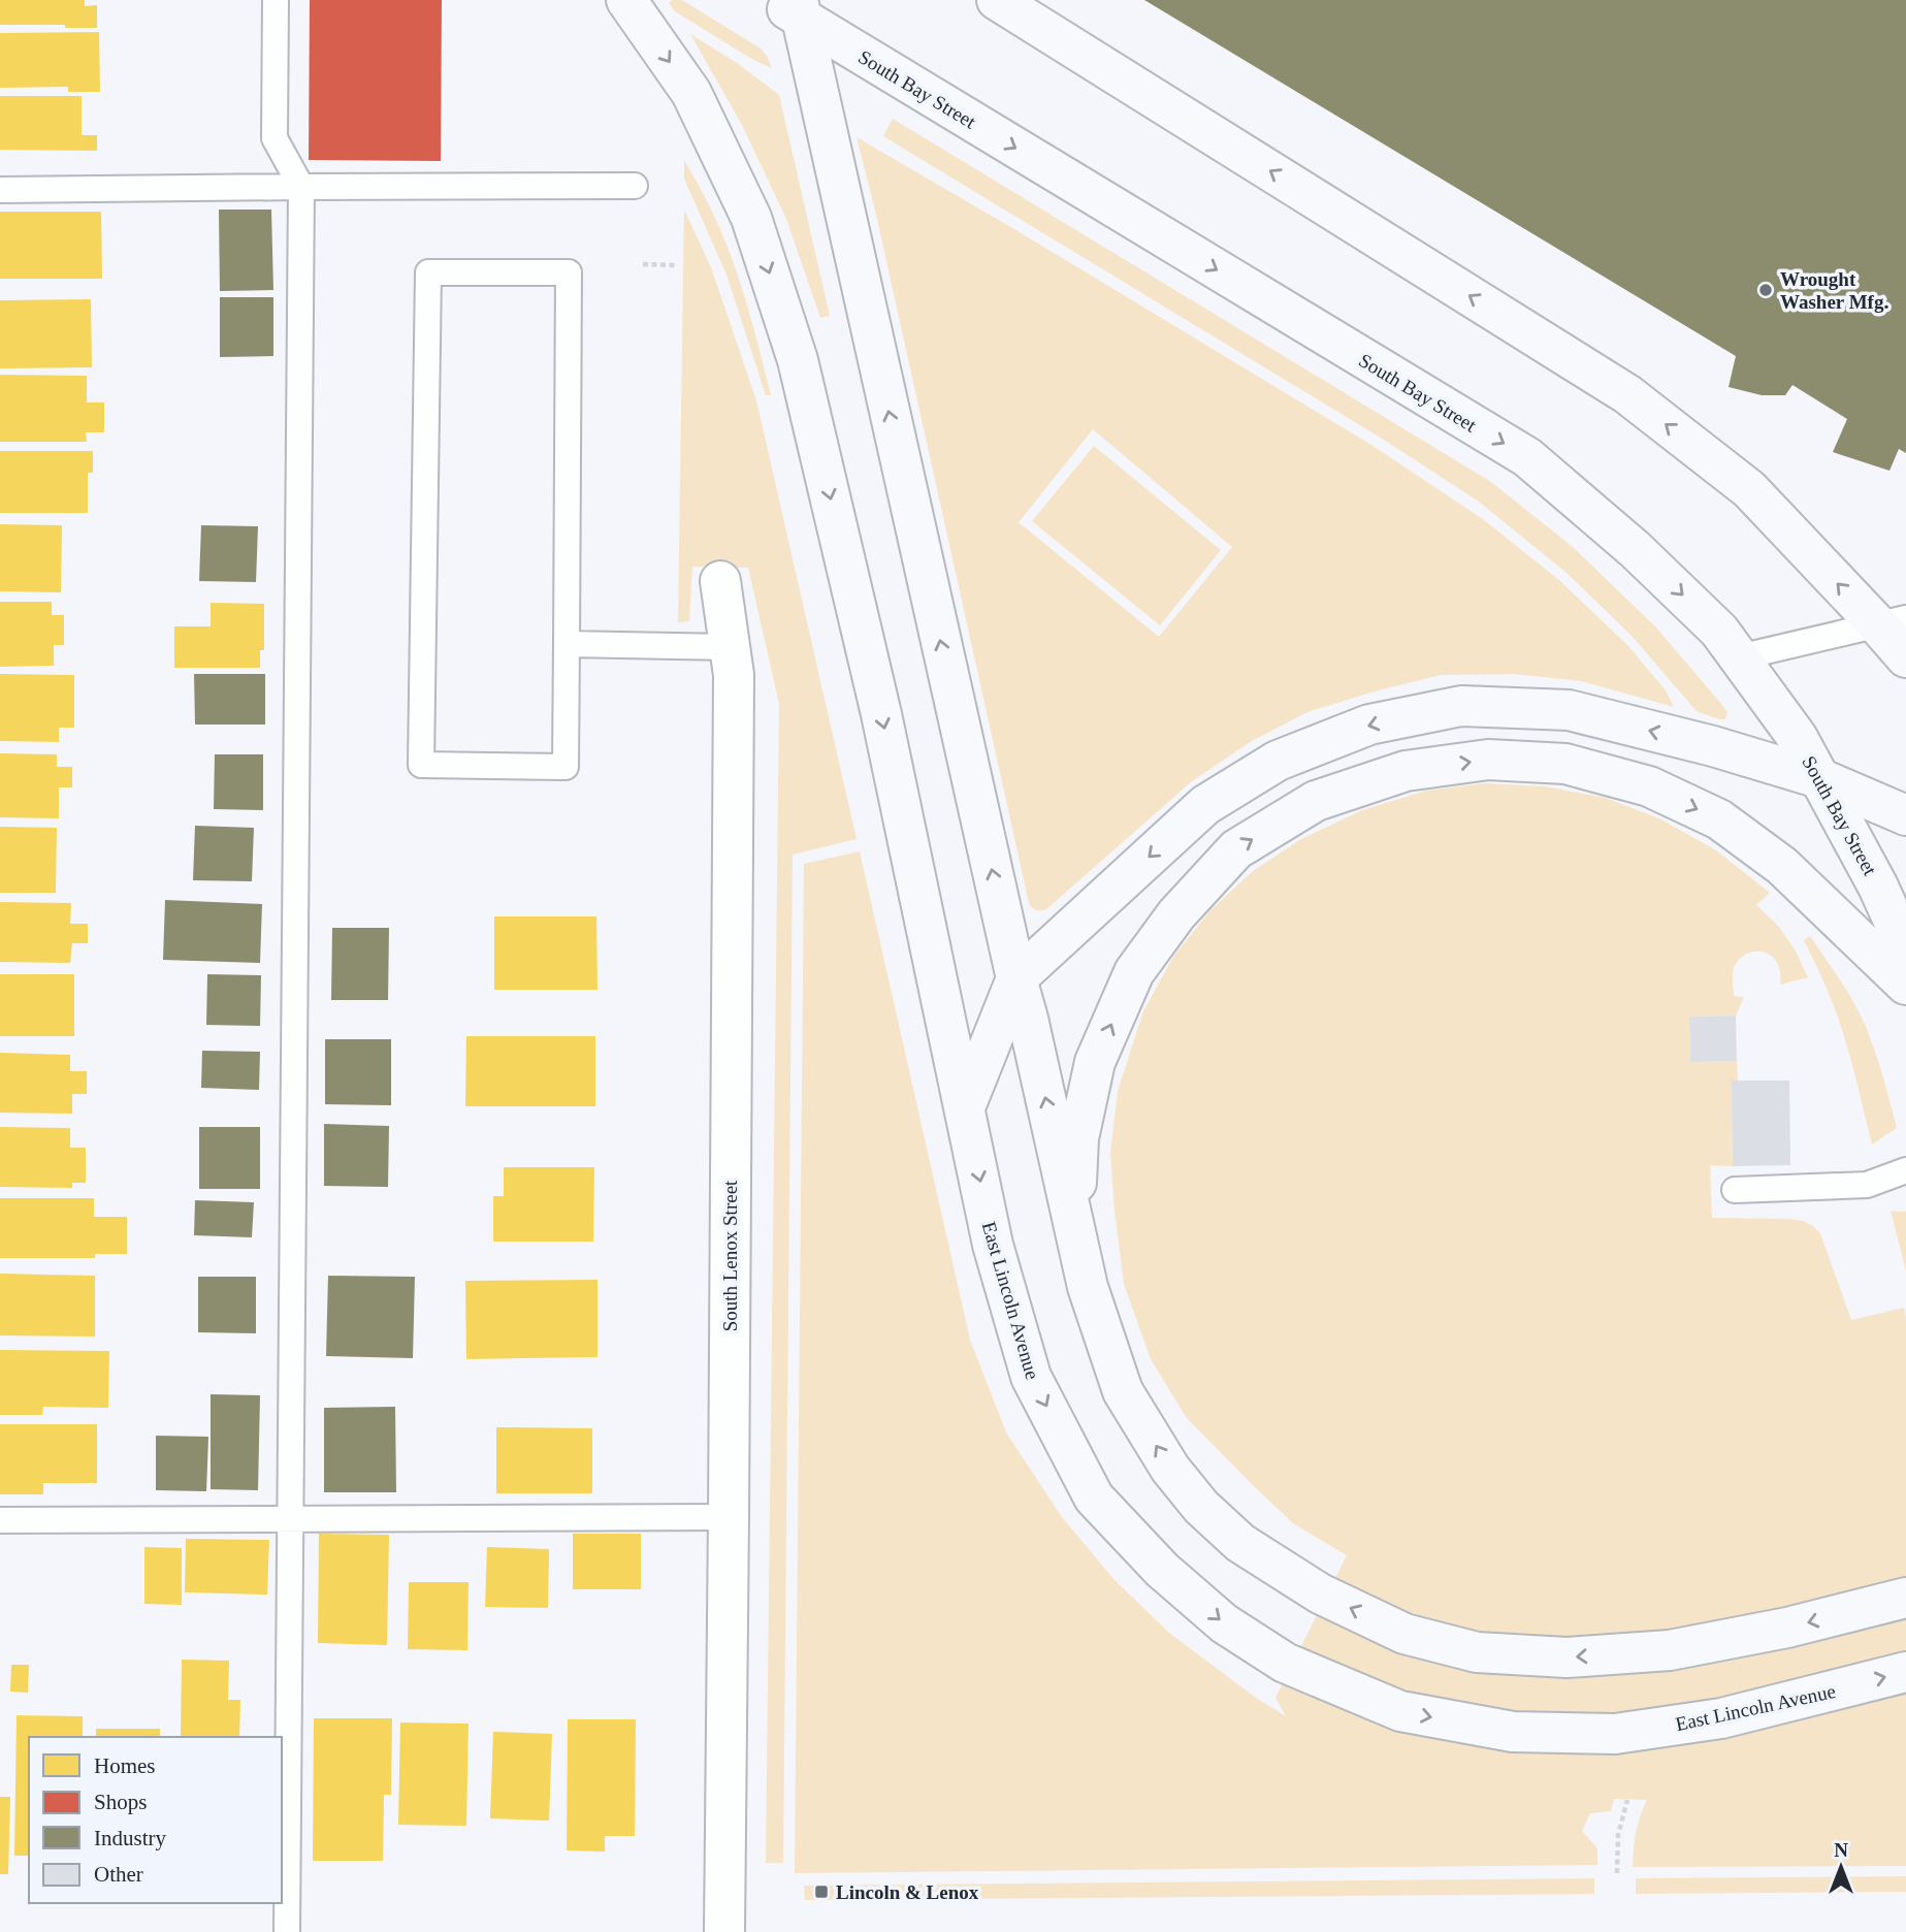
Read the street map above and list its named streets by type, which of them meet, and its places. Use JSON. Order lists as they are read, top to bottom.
{
  "streets": {
    "main road": ["South Bay Street", "East Lincoln Avenue"],
    "street": ["South Lenox Street"]
  },
  "places": {
    "other": ["Wrought Washer Mfg."],
    "transit": ["Lincoln & Lenox"]
  },
  "legend": [
    "Homes",
    "Shops",
    "Industry",
    "Other"
  ],
  "north": "top"
}
